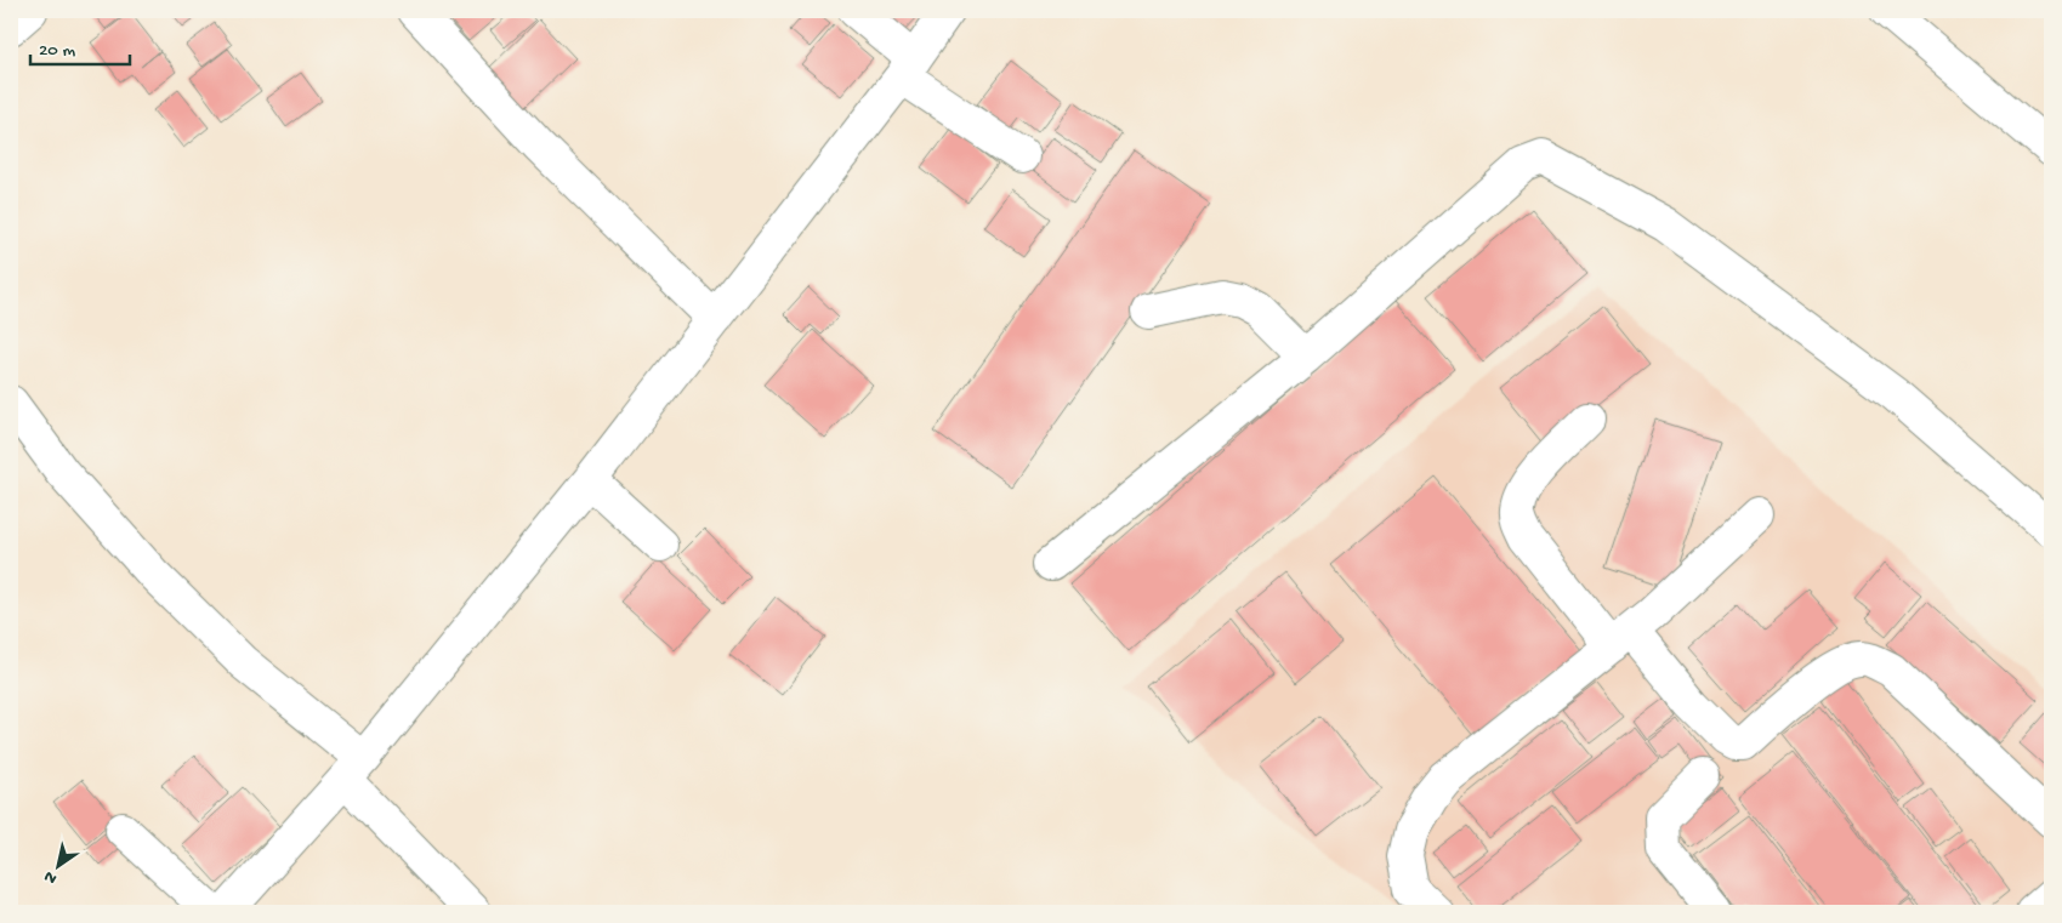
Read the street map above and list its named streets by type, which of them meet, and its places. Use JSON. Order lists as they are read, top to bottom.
{
  "scale_bar": "20 m",
  "north": "bottom left"
}
